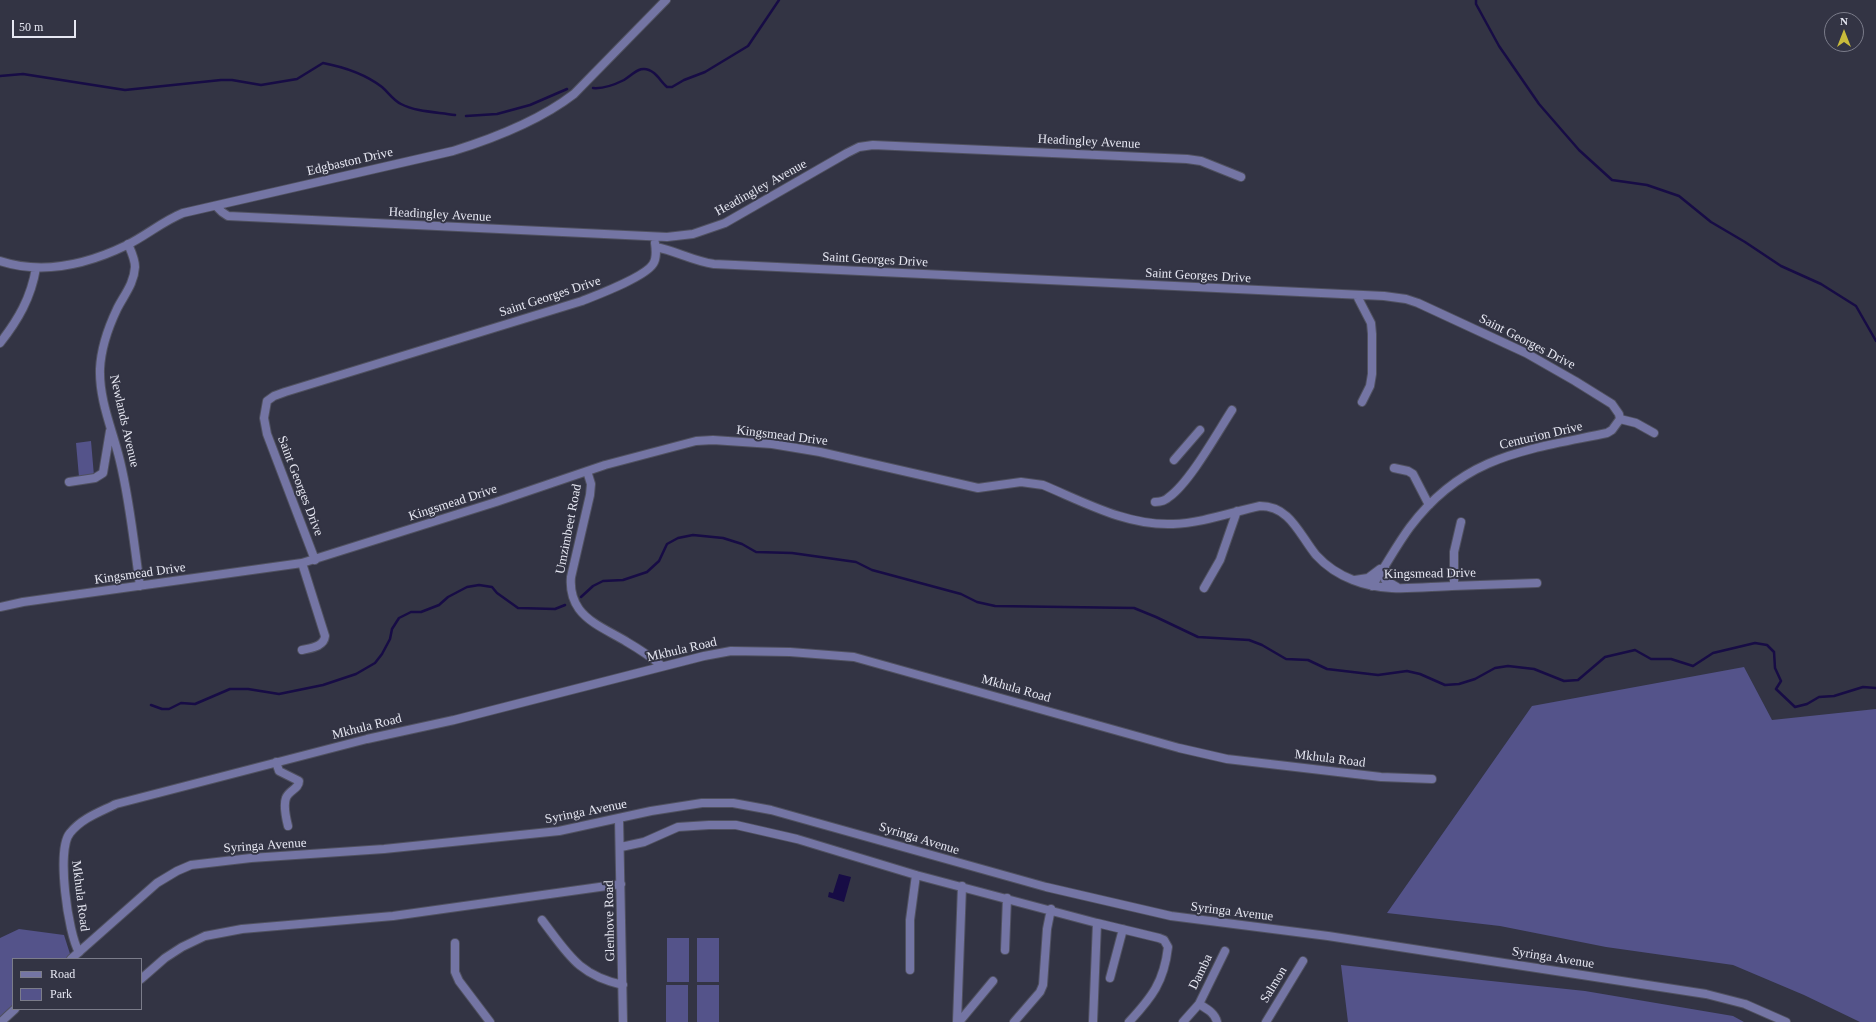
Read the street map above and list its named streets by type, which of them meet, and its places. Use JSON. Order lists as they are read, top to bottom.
{
  "streets": {
    "street": [
      "Headingley Avenue",
      "Edgbaston Drive",
      "Saint Georges Drive",
      "Newlands Avenue",
      "Kingsmead Drive",
      "Centurion Drive",
      "Umzimbeet Road",
      "Mkhula Road",
      "Syringa Avenue",
      "Glenhove Road",
      "Damba",
      "Salmon"
    ]
  },
  "crossings": [
    ["Headingley Avenue", "Edgbaston Drive"],
    ["Edgbaston Drive", "Newlands Avenue"],
    ["Saint Georges Drive", "Kingsmead Drive"],
    ["Saint Georges Drive", "Centurion Drive"],
    ["Newlands Avenue", "Kingsmead Drive"],
    ["Kingsmead Drive", "Centurion Drive"],
    ["Kingsmead Drive", "Umzimbeet Road"],
    ["Umzimbeet Road", "Mkhula Road"],
    ["Mkhula Road", "Syringa Avenue"],
    ["Syringa Avenue", "Glenhove Road"]
  ],
  "legend": ["Road", "Park"],
  "scale_bar": "50 m",
  "north": "top"
}
